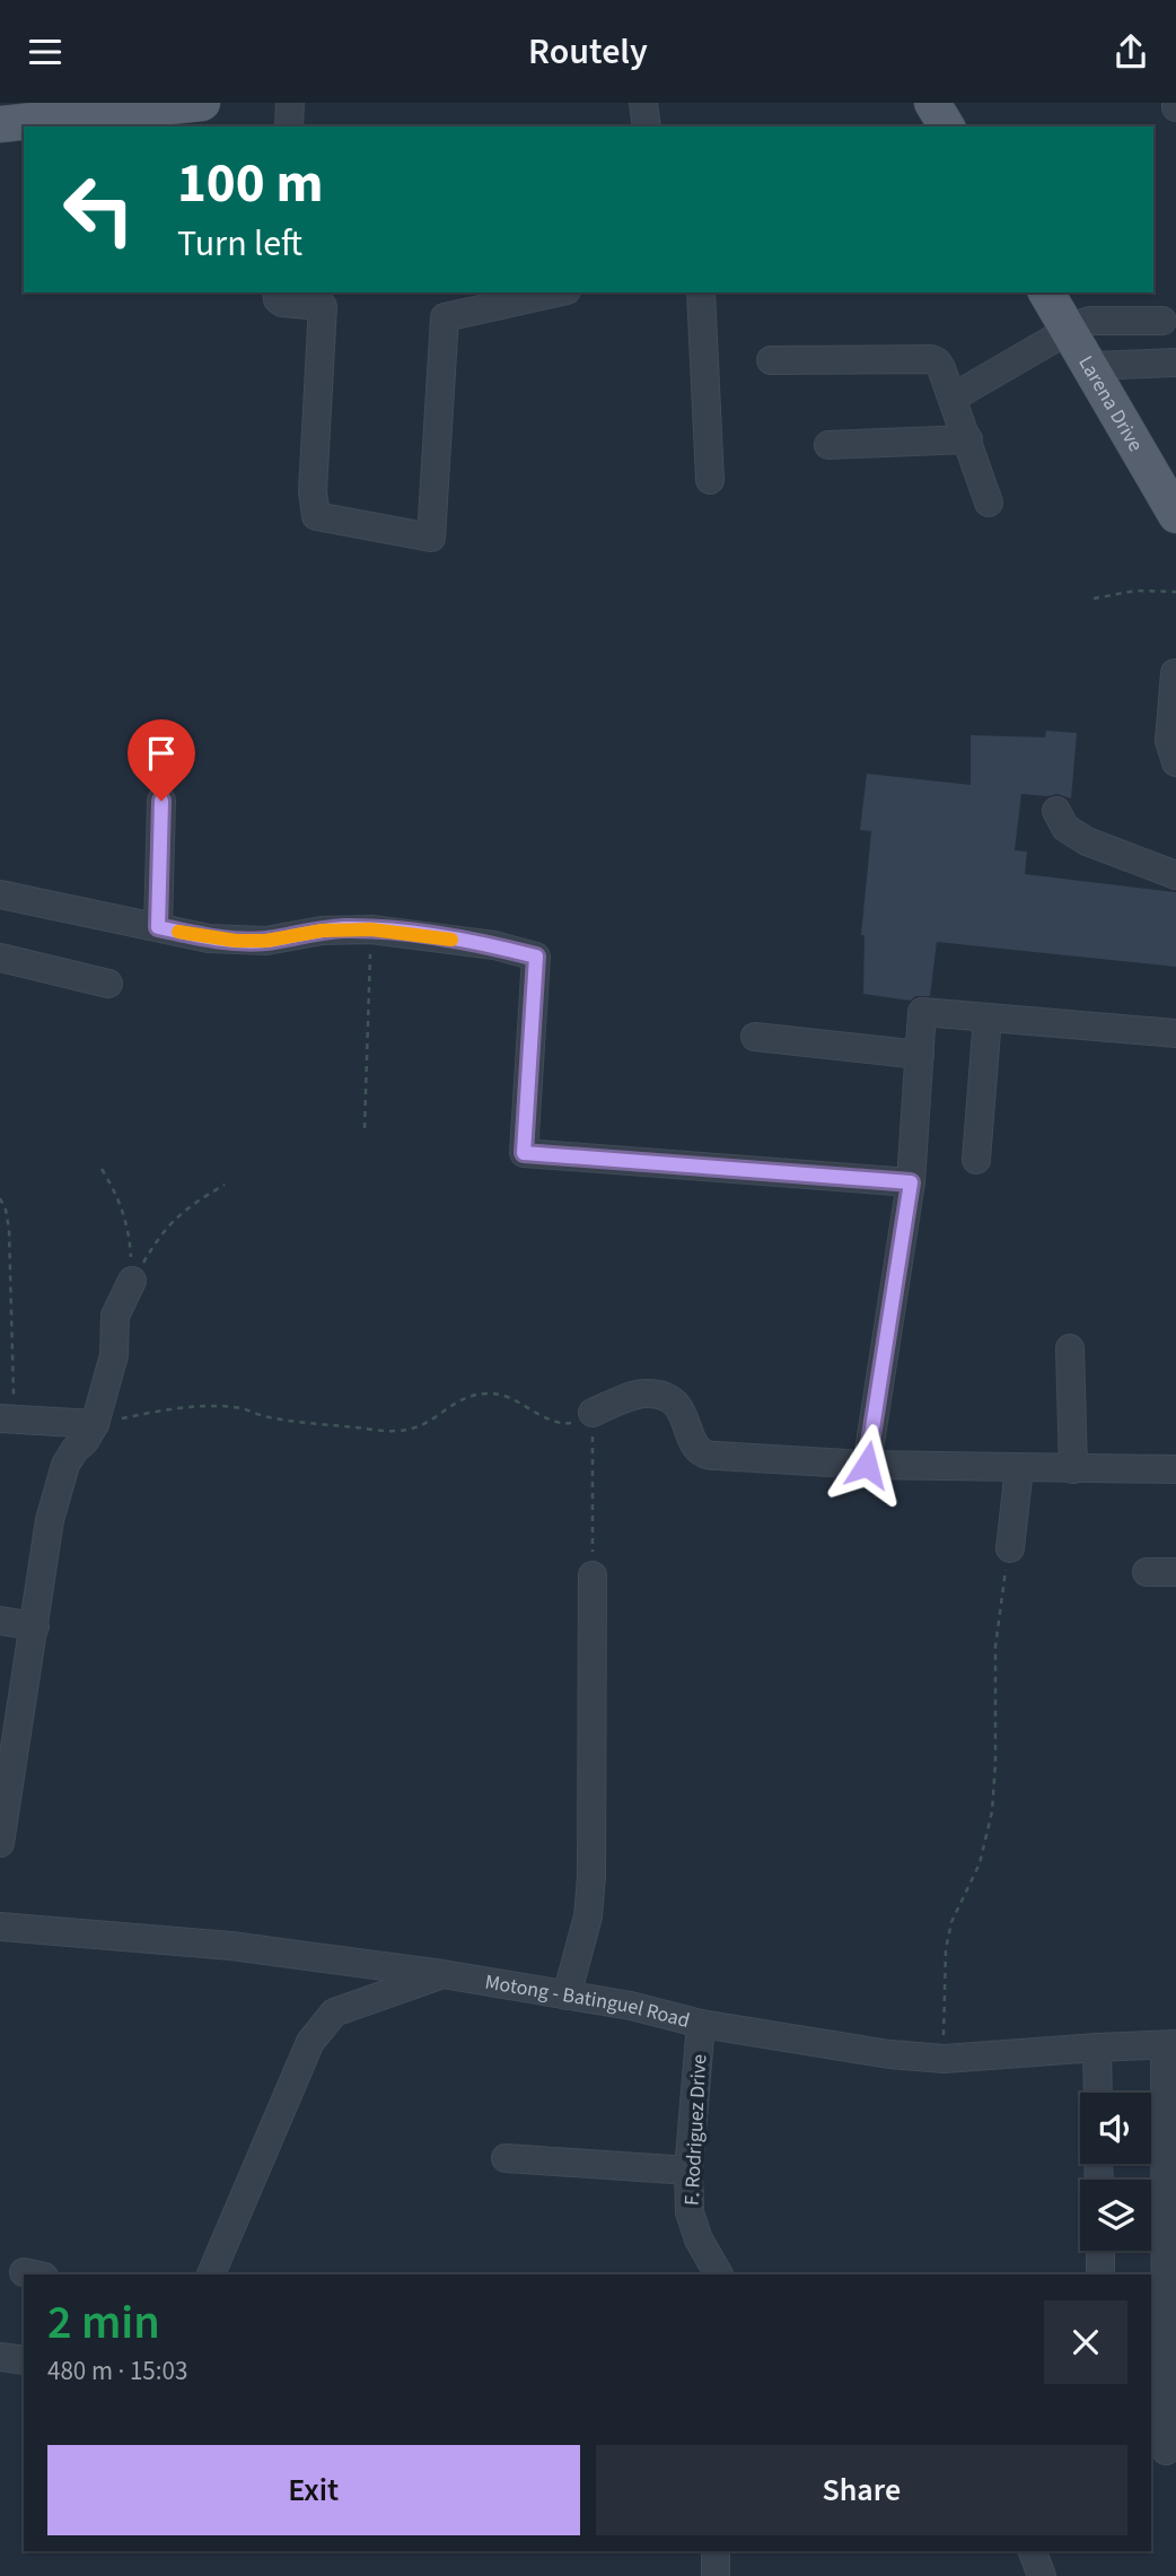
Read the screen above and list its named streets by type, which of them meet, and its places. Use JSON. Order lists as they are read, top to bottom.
{
  "streets": {
    "main road": ["Larena Drive"],
    "street": ["Motong - Batinguel Road", "F. Rodriguez Drive"]
  },
  "crossings": [
    ["Motong - Batinguel Road", "F. Rodriguez Drive"]
  ],
  "page": {
    "header": "Routely",
    "turn": ["100 m", "Turn left"],
    "heading": ["2 min", "480 m · 15:03"],
    "buttons": ["Exit", "Share"]
  }
}
